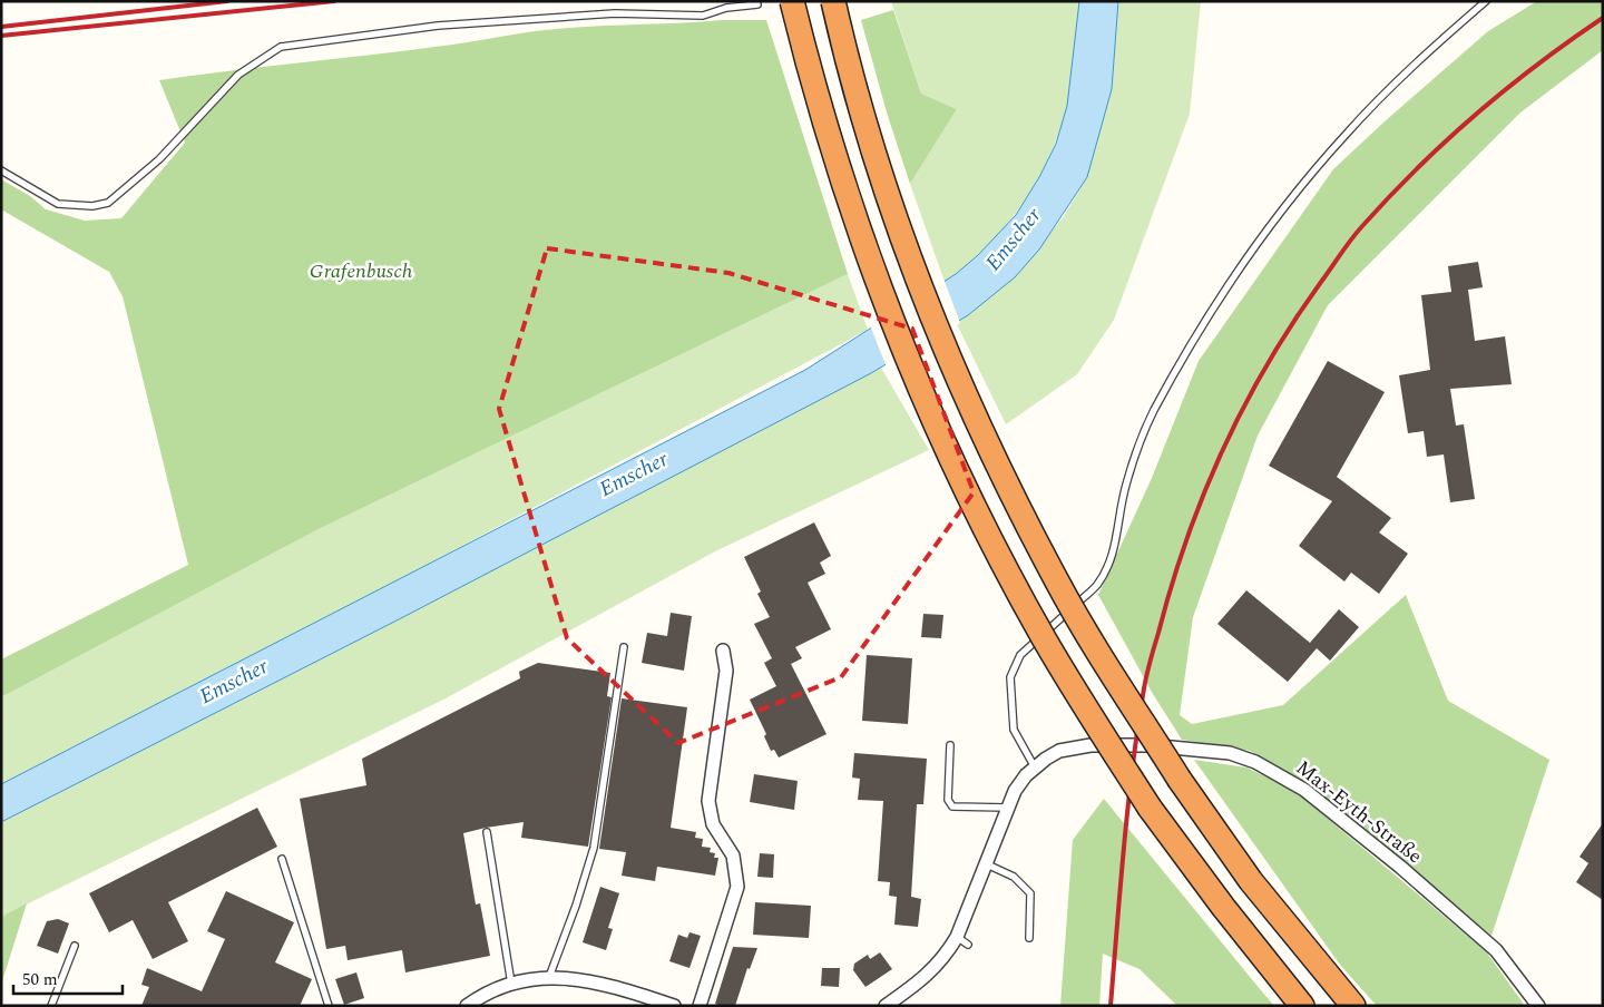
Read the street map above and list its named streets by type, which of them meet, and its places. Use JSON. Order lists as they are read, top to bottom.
{
  "streets": {
    "street": ["Max-Eyth-Straße"]
  },
  "water": ["Emscher"],
  "parks": ["Grafenbusch"],
  "scale_bar": "50 m"
}
